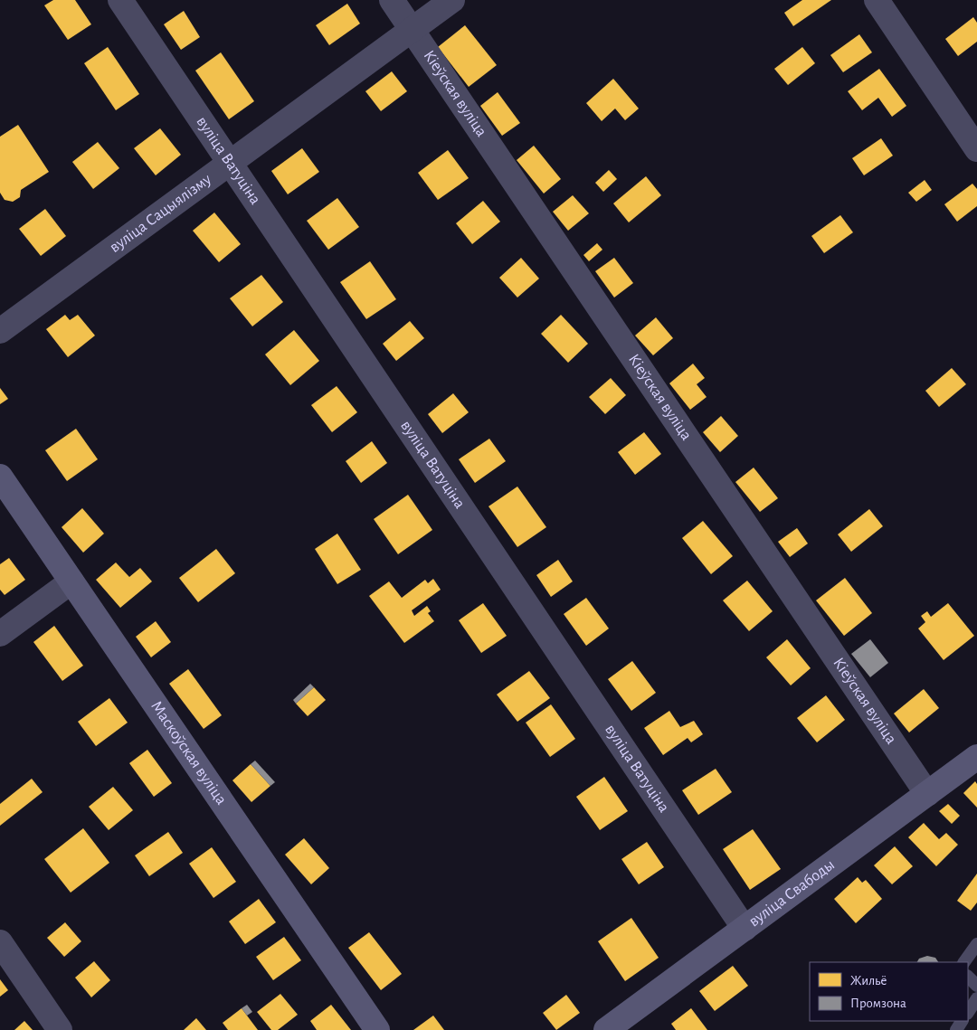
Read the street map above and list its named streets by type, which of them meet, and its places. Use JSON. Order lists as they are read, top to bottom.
{
  "streets": {
    "street": [
      "Кіеўская вуліца",
      "вуліца Ватуціна",
      "вуліца Сацыялізму",
      "Маскоўская вуліца",
      "вуліца Свабоды"
    ]
  },
  "crossings": [
    ["Кіеўская вуліца", "вуліца Сацыялізму"],
    ["Кіеўская вуліца", "вуліца Свабоды"],
    ["вуліца Ватуціна", "вуліца Сацыялізму"],
    ["вуліца Ватуціна", "вуліца Свабоды"]
  ],
  "legend": ["Жильё", "Промзона"]
}
